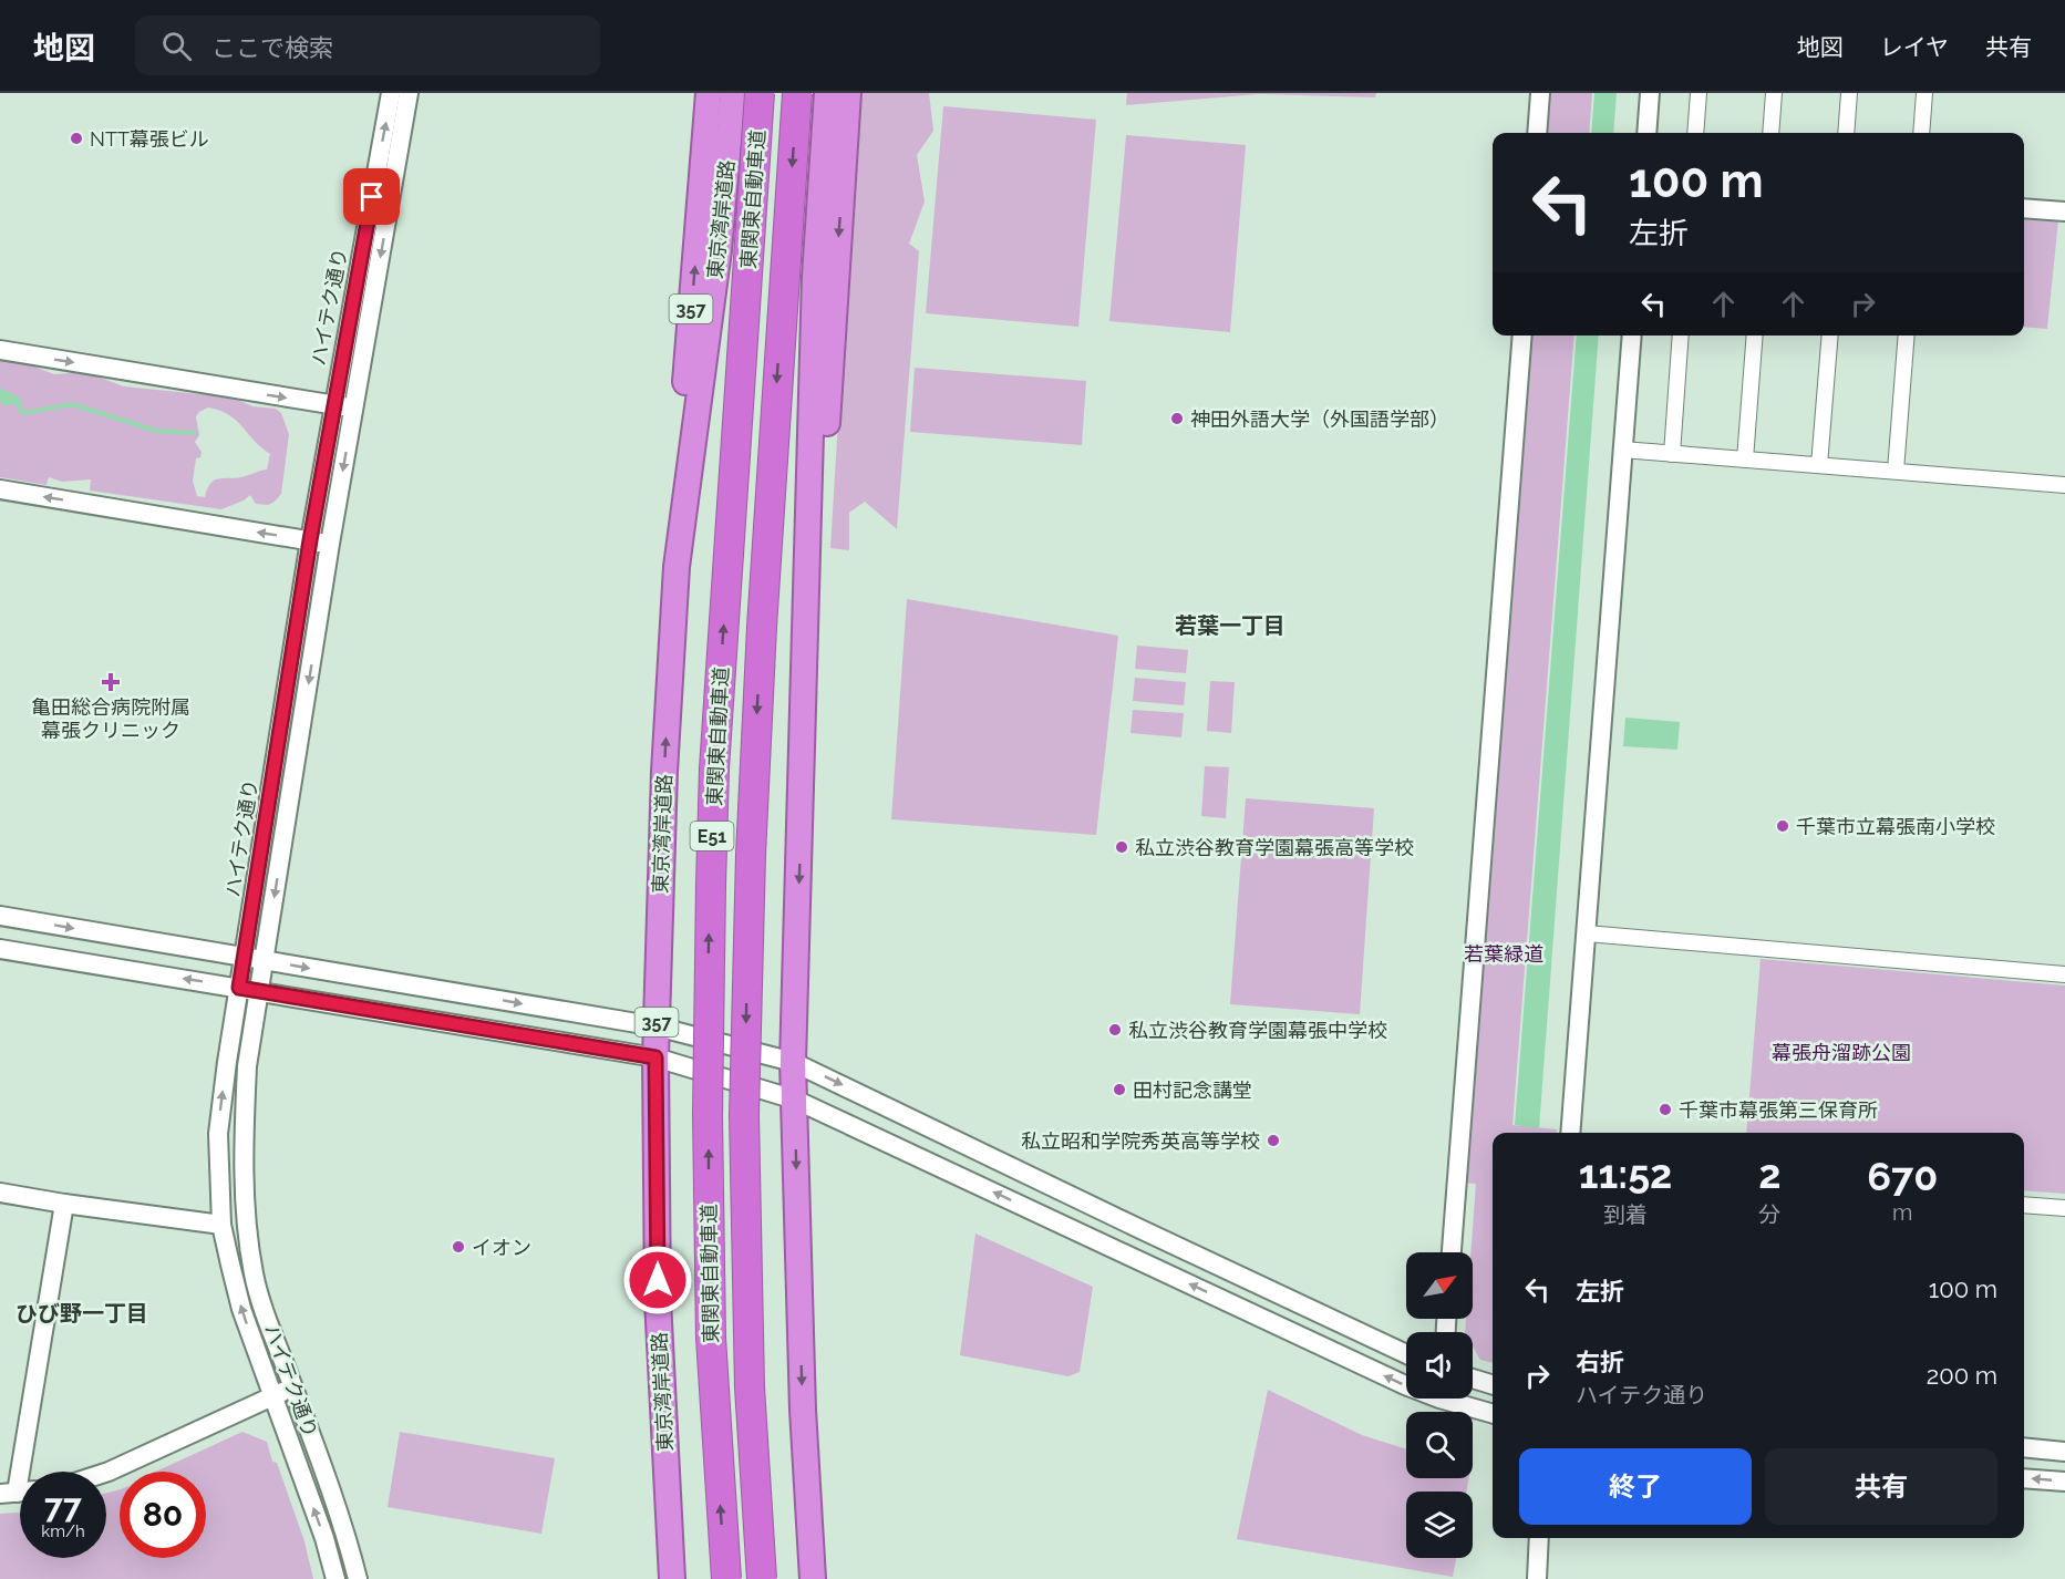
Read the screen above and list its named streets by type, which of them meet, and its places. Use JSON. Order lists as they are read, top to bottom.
{
  "streets": {
    "highway": [
      "東関東自動車道",
      "東京湾岸道路",
      "357",
      "E51"
    ],
    "street": ["ハイテク通り"]
  },
  "crossings": [
    ["東京湾岸道路", "357"]
  ],
  "districts": ["若葉一丁目", "ひび野一丁目"],
  "parks": ["若葉緑道", "幕張舟溜跡公園"],
  "places": {
    "other": [
      "NTT幕張ビル",
      "神田外語大学（外国語学部）",
      "千葉市立幕張南小学校",
      "私立渋谷教育学園幕張高等学校",
      "私立渋谷教育学園幕張中学校",
      "田村記念講堂",
      "千葉市幕張第三保育所",
      "私立昭和学院秀英高等学校",
      "イオン"
    ],
    "health": ["亀田総合病院附属 幕張クリニック"]
  },
  "north": "top right",
  "page": {
    "header": "地図",
    "search": "ここで検索",
    "nav": ["地図", "レイヤ", "共有"],
    "turn": ["100 m", "左折"],
    "eta": [
      "11:52",
      "到着",
      "2",
      "分",
      "670",
      "m"
    ],
    "list": [
      {
        "name": "左折",
        "value": "100 m"
      },
      {
        "name": "右折",
        "note": "ハイテク通り",
        "value": "200 m"
      }
    ],
    "buttons": ["終了", "共有"],
    "speed": "77 km/h",
    "limit": "80"
  }
}
